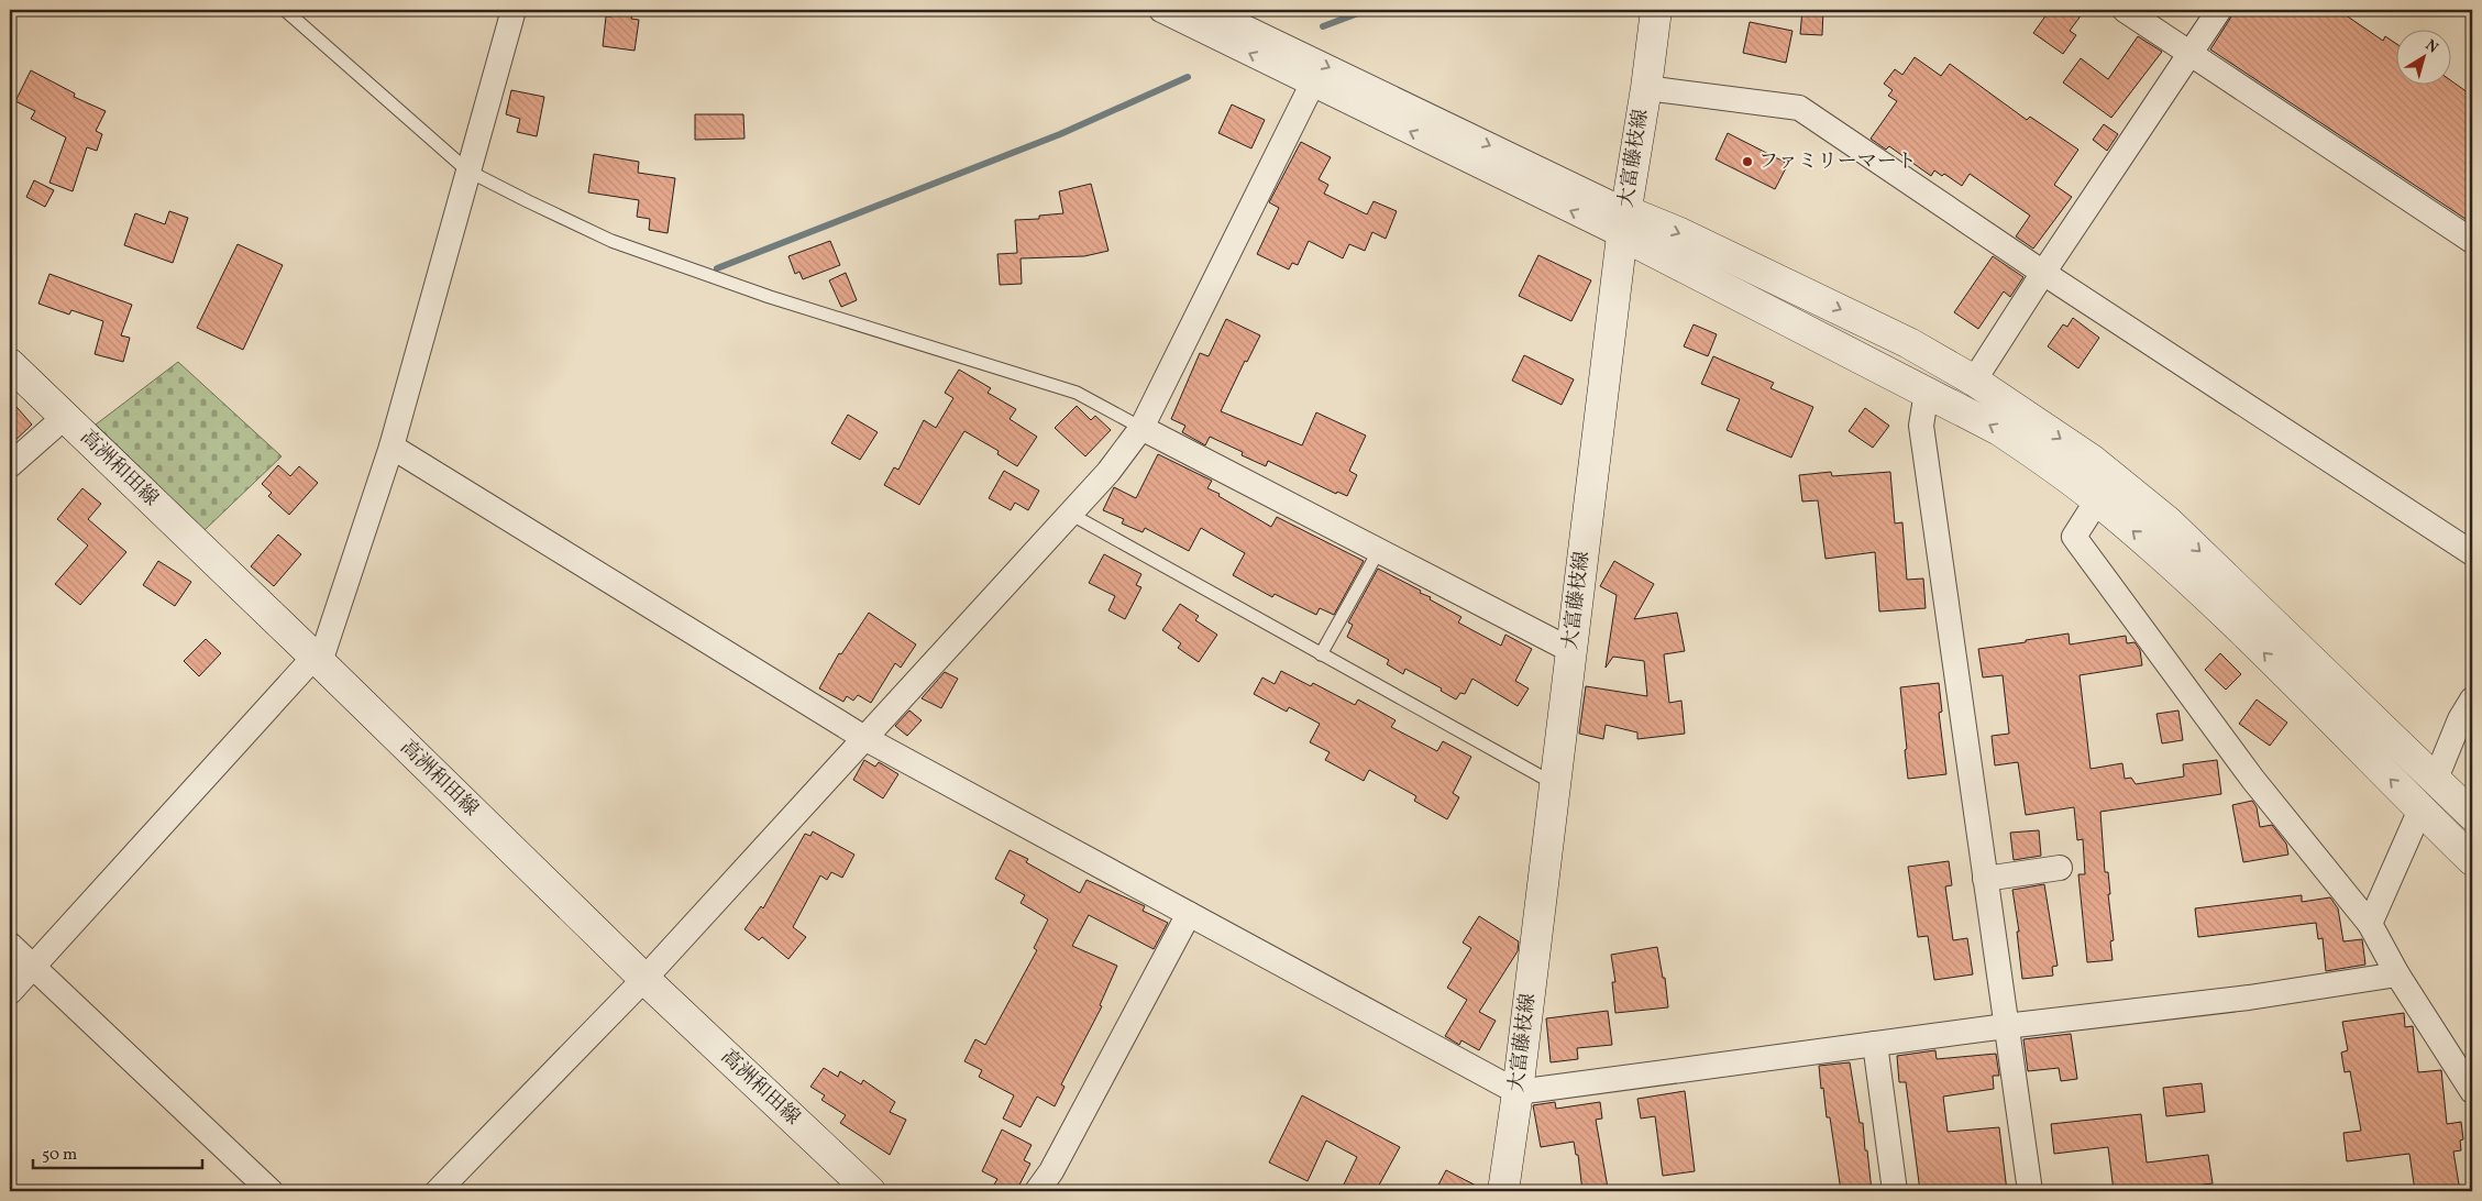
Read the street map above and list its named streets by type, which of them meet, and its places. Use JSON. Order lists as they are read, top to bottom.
{
  "streets": {
    "main road": ["大富藤枝線", "高洲和田線"]
  },
  "places": ["ファミリーマート"],
  "scale_bar": "50 m",
  "north": "top right"
}
